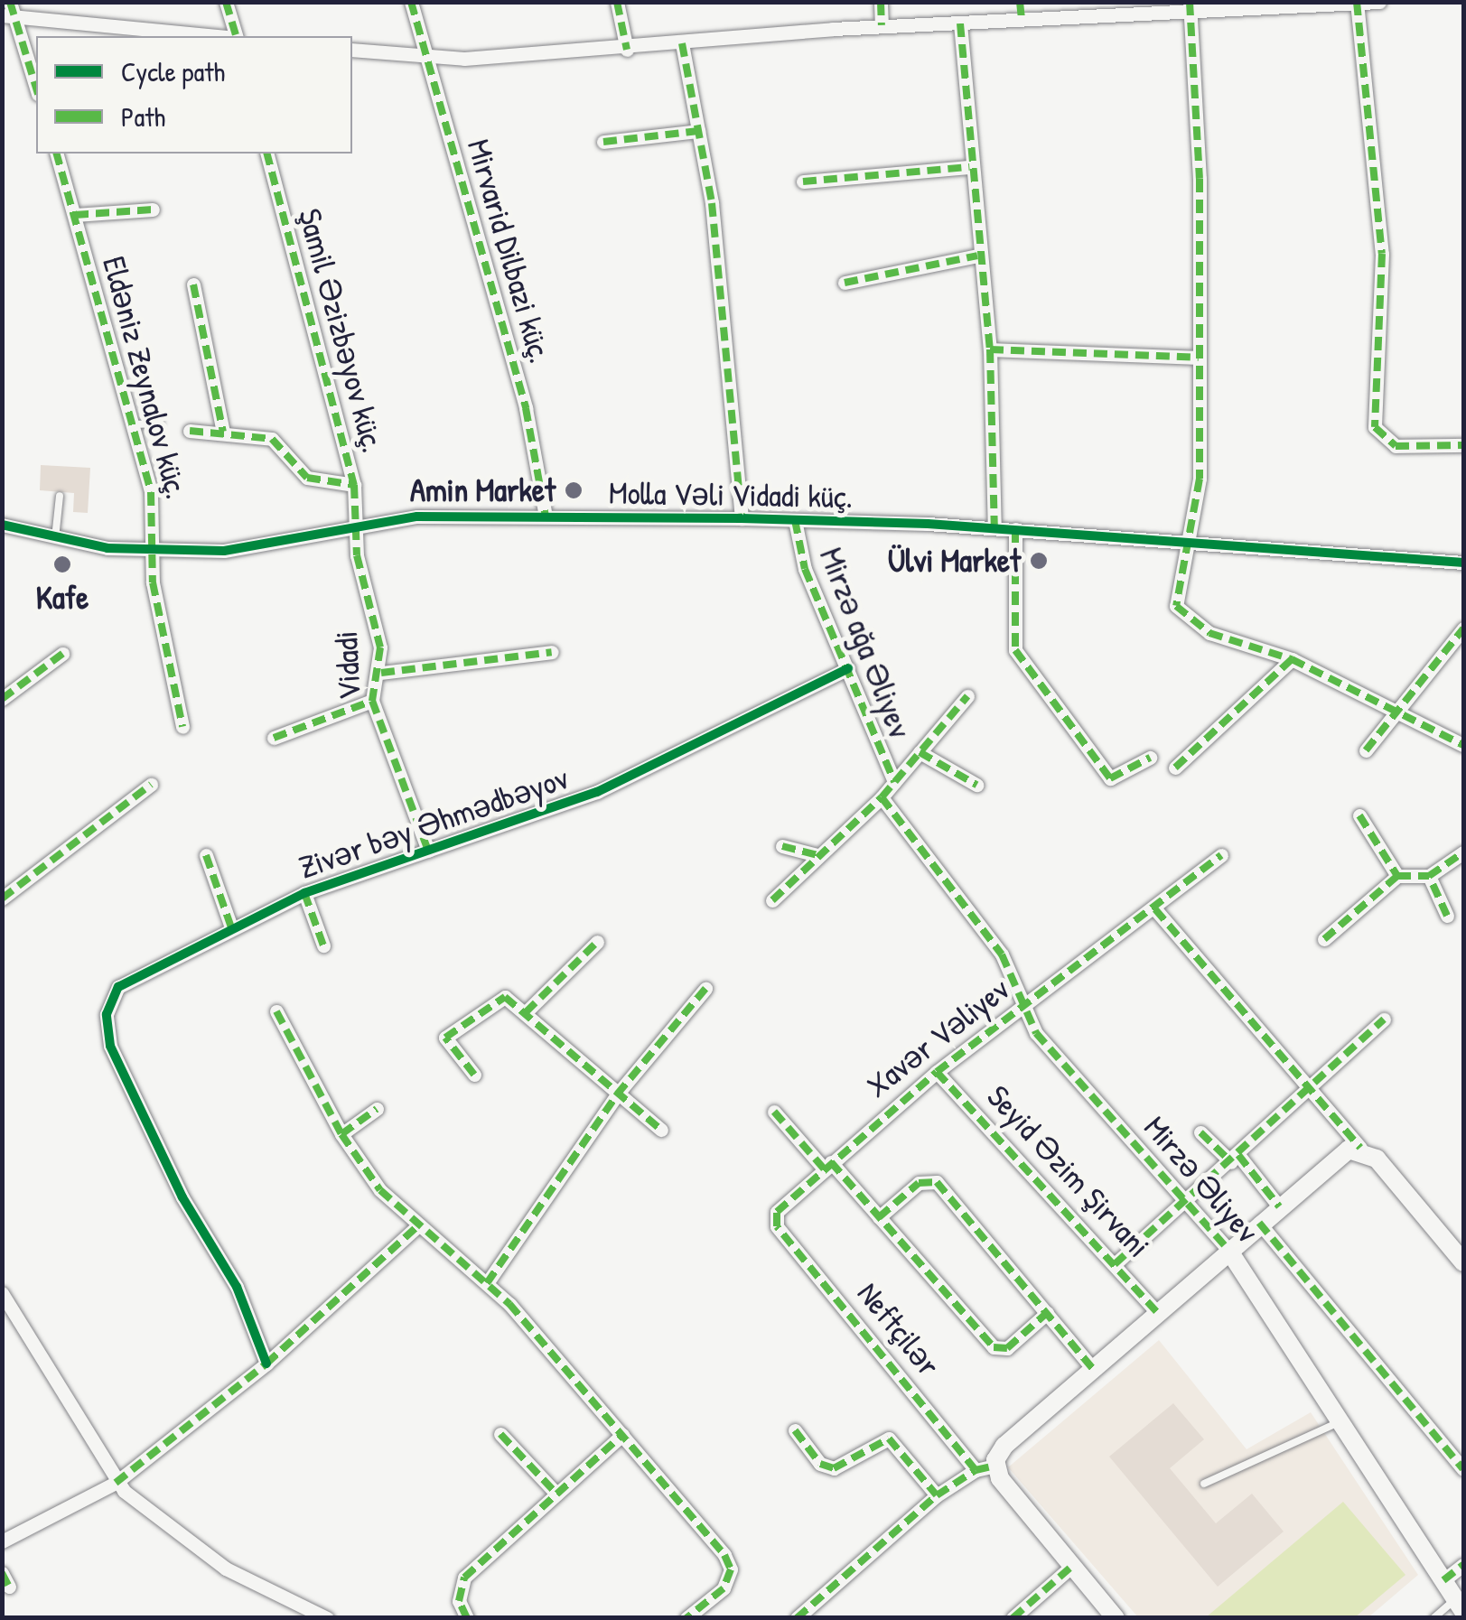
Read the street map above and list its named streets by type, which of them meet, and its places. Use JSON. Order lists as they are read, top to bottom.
{
  "streets": {
    "street": [
      "Mirvarid Dilbazi küç.",
      "Şamil Əzizbəyov küç.",
      "Eldəniz Zeynalov küç.",
      "Molla Vəli Vidadi küç.",
      "Mirzə ağa Əliyev",
      "Vidadi",
      "Zivər bəy Əhmədbəyov",
      "Xavər Vəliyev",
      "Seyid Əzim Şirvani",
      "Mirzə Əliyev",
      "Neftçilər"
    ]
  },
  "crossings": [
    ["Mirvarid Dilbazi küç.", "Molla Vəli Vidadi küç."],
    ["Şamil Əzizbəyov küç.", "Molla Vəli Vidadi küç."],
    ["Şamil Əzizbəyov küç.", "Vidadi"],
    ["Eldəniz Zeynalov küç.", "Molla Vəli Vidadi küç."],
    ["Molla Vəli Vidadi küç.", "Mirzə ağa Əliyev"],
    ["Molla Vəli Vidadi küç.", "Vidadi"],
    ["Mirzə ağa Əliyev", "Zivər bəy Əhmədbəyov"],
    ["Mirzə ağa Əliyev", "Mirzə Əliyev"],
    ["Vidadi", "Zivər bəy Əhmədbəyov"],
    ["Xavər Vəliyev", "Seyid Əzim Şirvani"],
    ["Xavər Vəliyev", "Mirzə Əliyev"],
    ["Xavər Vəliyev", "Neftçilər"]
  ],
  "places": ["Amin Market", "Ülvi Market", "Kafe"],
  "legend": ["Cycle path", "Path"]
}
